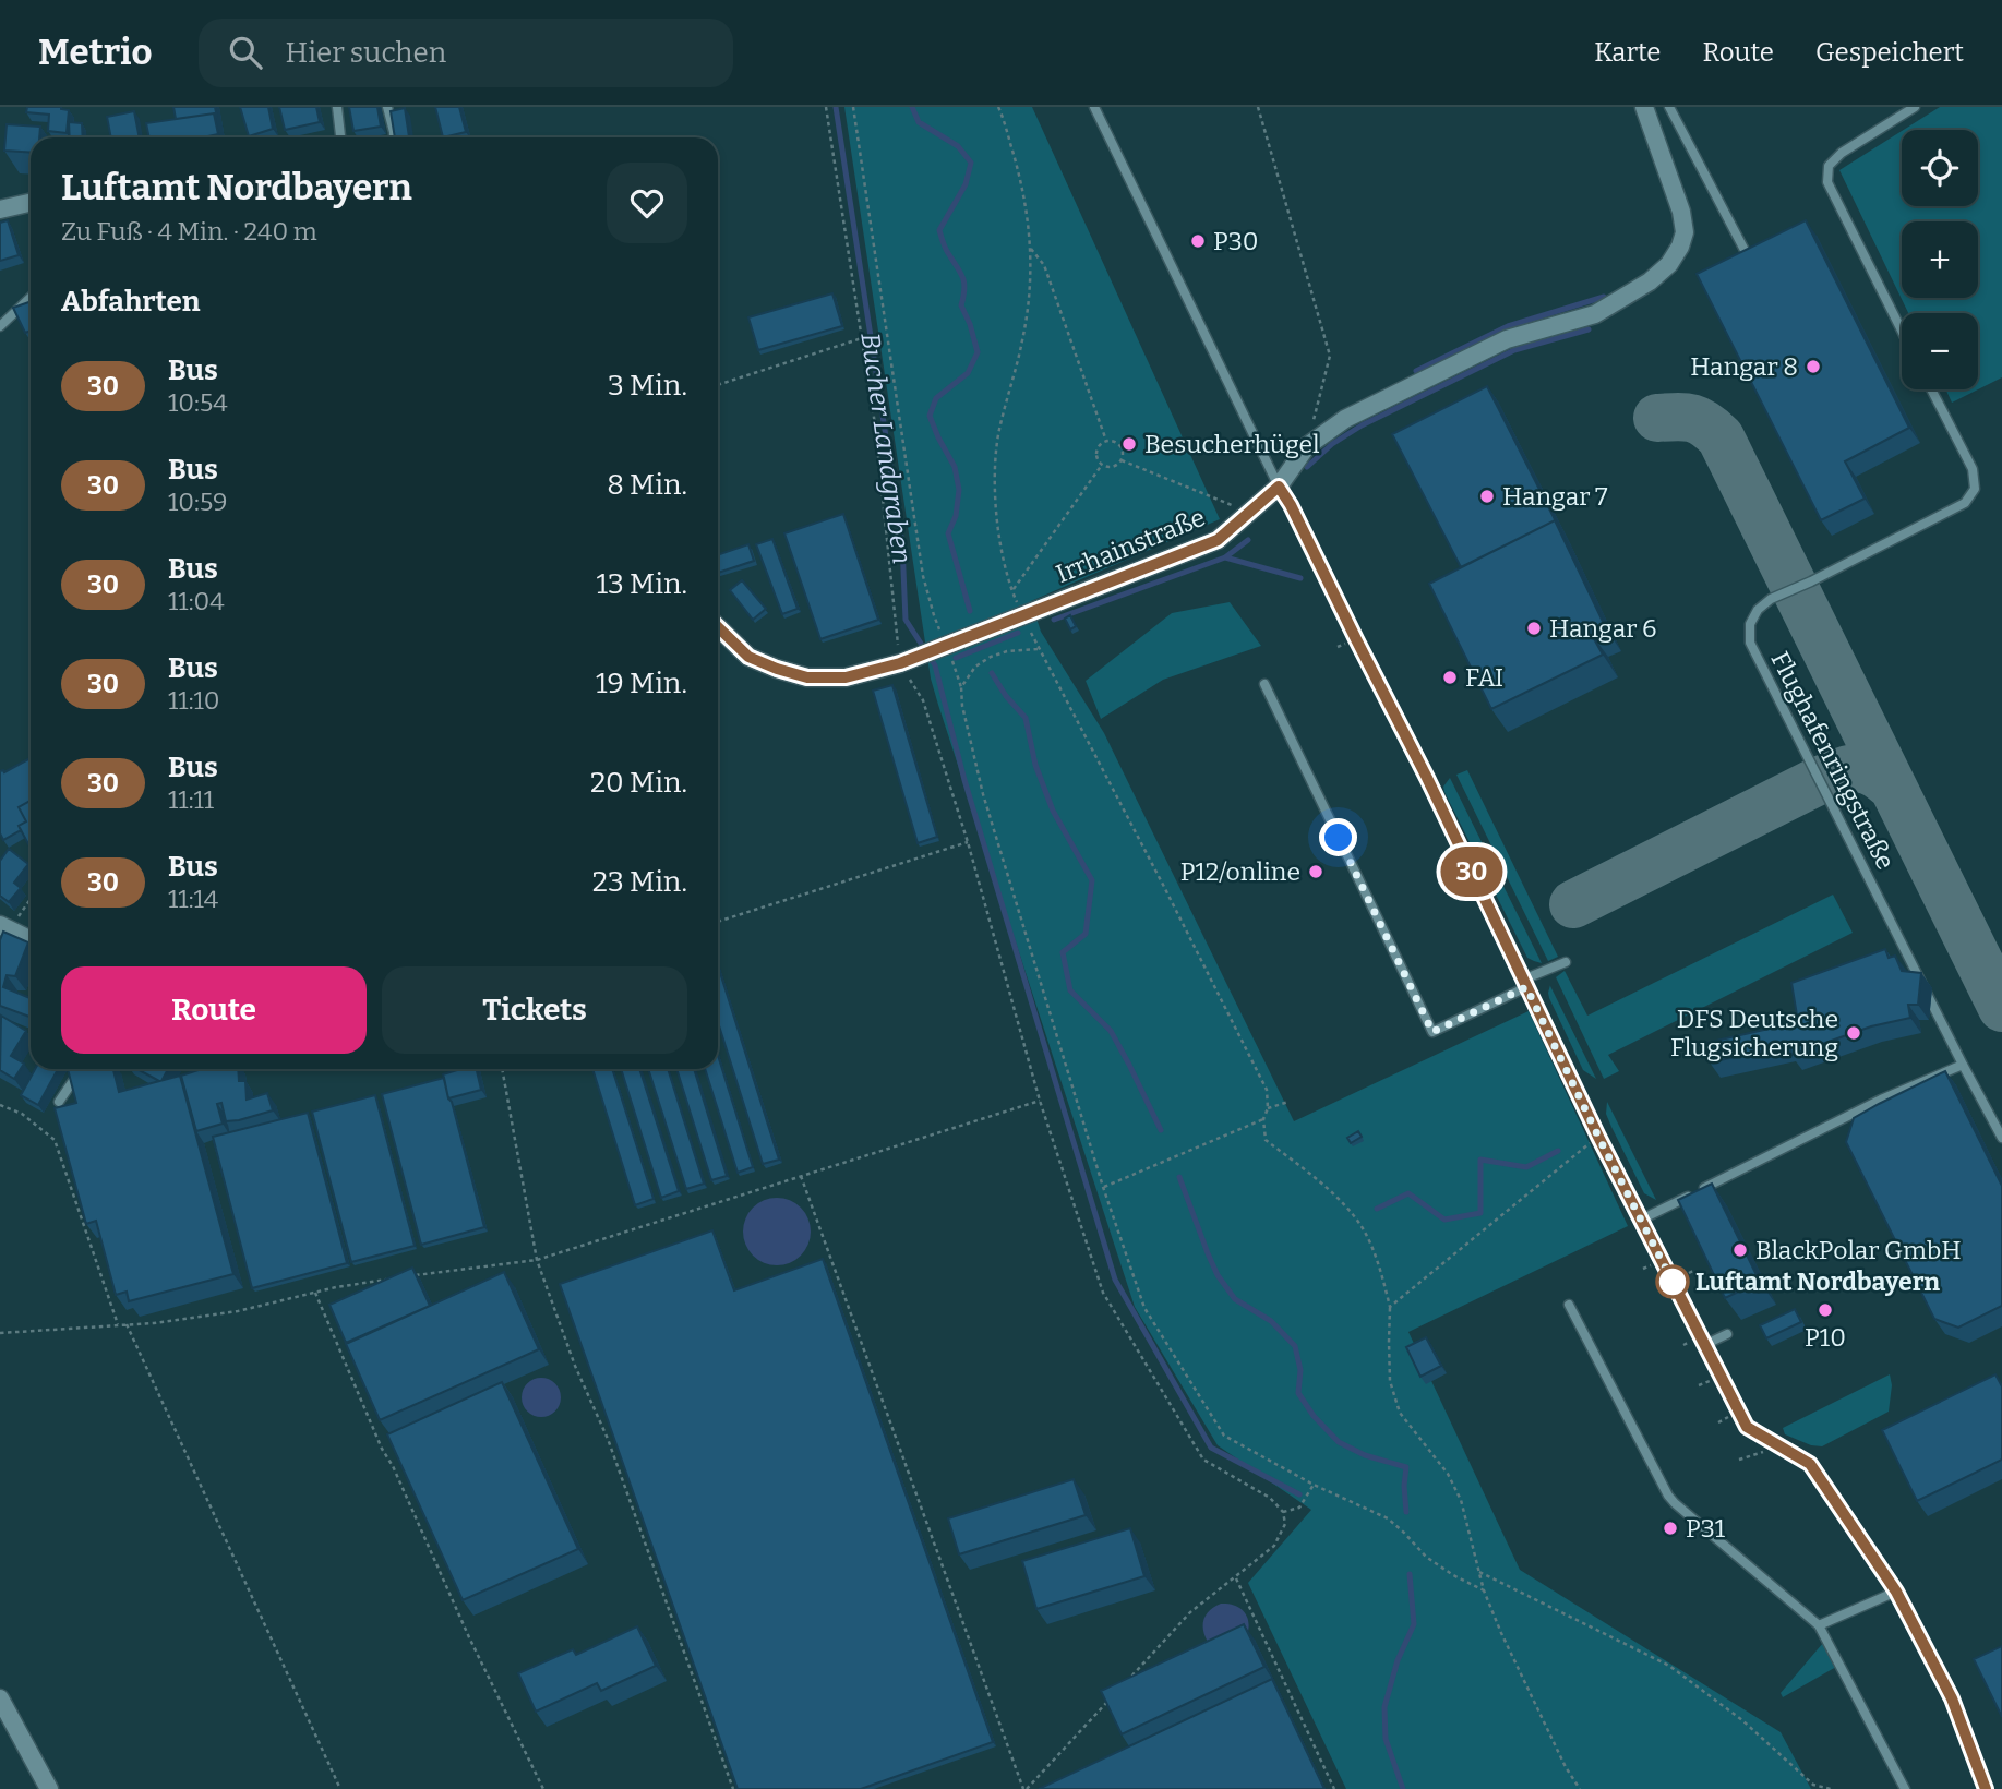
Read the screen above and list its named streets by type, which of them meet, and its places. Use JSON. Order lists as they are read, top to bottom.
{
  "streets": {
    "street": ["Irrhainstraße"],
    "lane": ["Flughafenringstraße"]
  },
  "water": ["Bucher Landgraben"],
  "places": [
    "P30",
    "Hangar 8",
    "Besucherhügel",
    "Hangar 7",
    "Hangar 6",
    "FAI",
    "P12/online",
    "DFS Deutsche Flugsicherung",
    "BlackPolar GmbH",
    "Luftamt Nordbayern",
    "P10",
    "P31"
  ],
  "lines": ["bus line 30"],
  "page": {
    "header": "Metrio",
    "search": "Hier suchen",
    "nav": ["Karte", "Route", "Gespeichert"],
    "on_map": "30",
    "map_buttons": ["+", "−"],
    "heading": [
      ["Luftamt Nordbayern", "Zu Fuß · 4 Min. · 240 m"],
      "Abfahrten"
    ],
    "list": [
      {
        "mark": "30",
        "name": "Bus",
        "note": "10:54",
        "value": "3 Min."
      },
      {
        "mark": "30",
        "name": "Bus",
        "note": "10:59",
        "value": "8 Min."
      },
      {
        "mark": "30",
        "name": "Bus",
        "note": "11:04",
        "value": "13 Min."
      },
      {
        "mark": "30",
        "name": "Bus",
        "note": "11:10",
        "value": "19 Min."
      },
      {
        "mark": "30",
        "name": "Bus",
        "note": "11:11",
        "value": "20 Min."
      },
      {
        "mark": "30",
        "name": "Bus",
        "note": "11:14",
        "value": "23 Min."
      }
    ],
    "buttons": ["Route", "Tickets"]
  }
}
